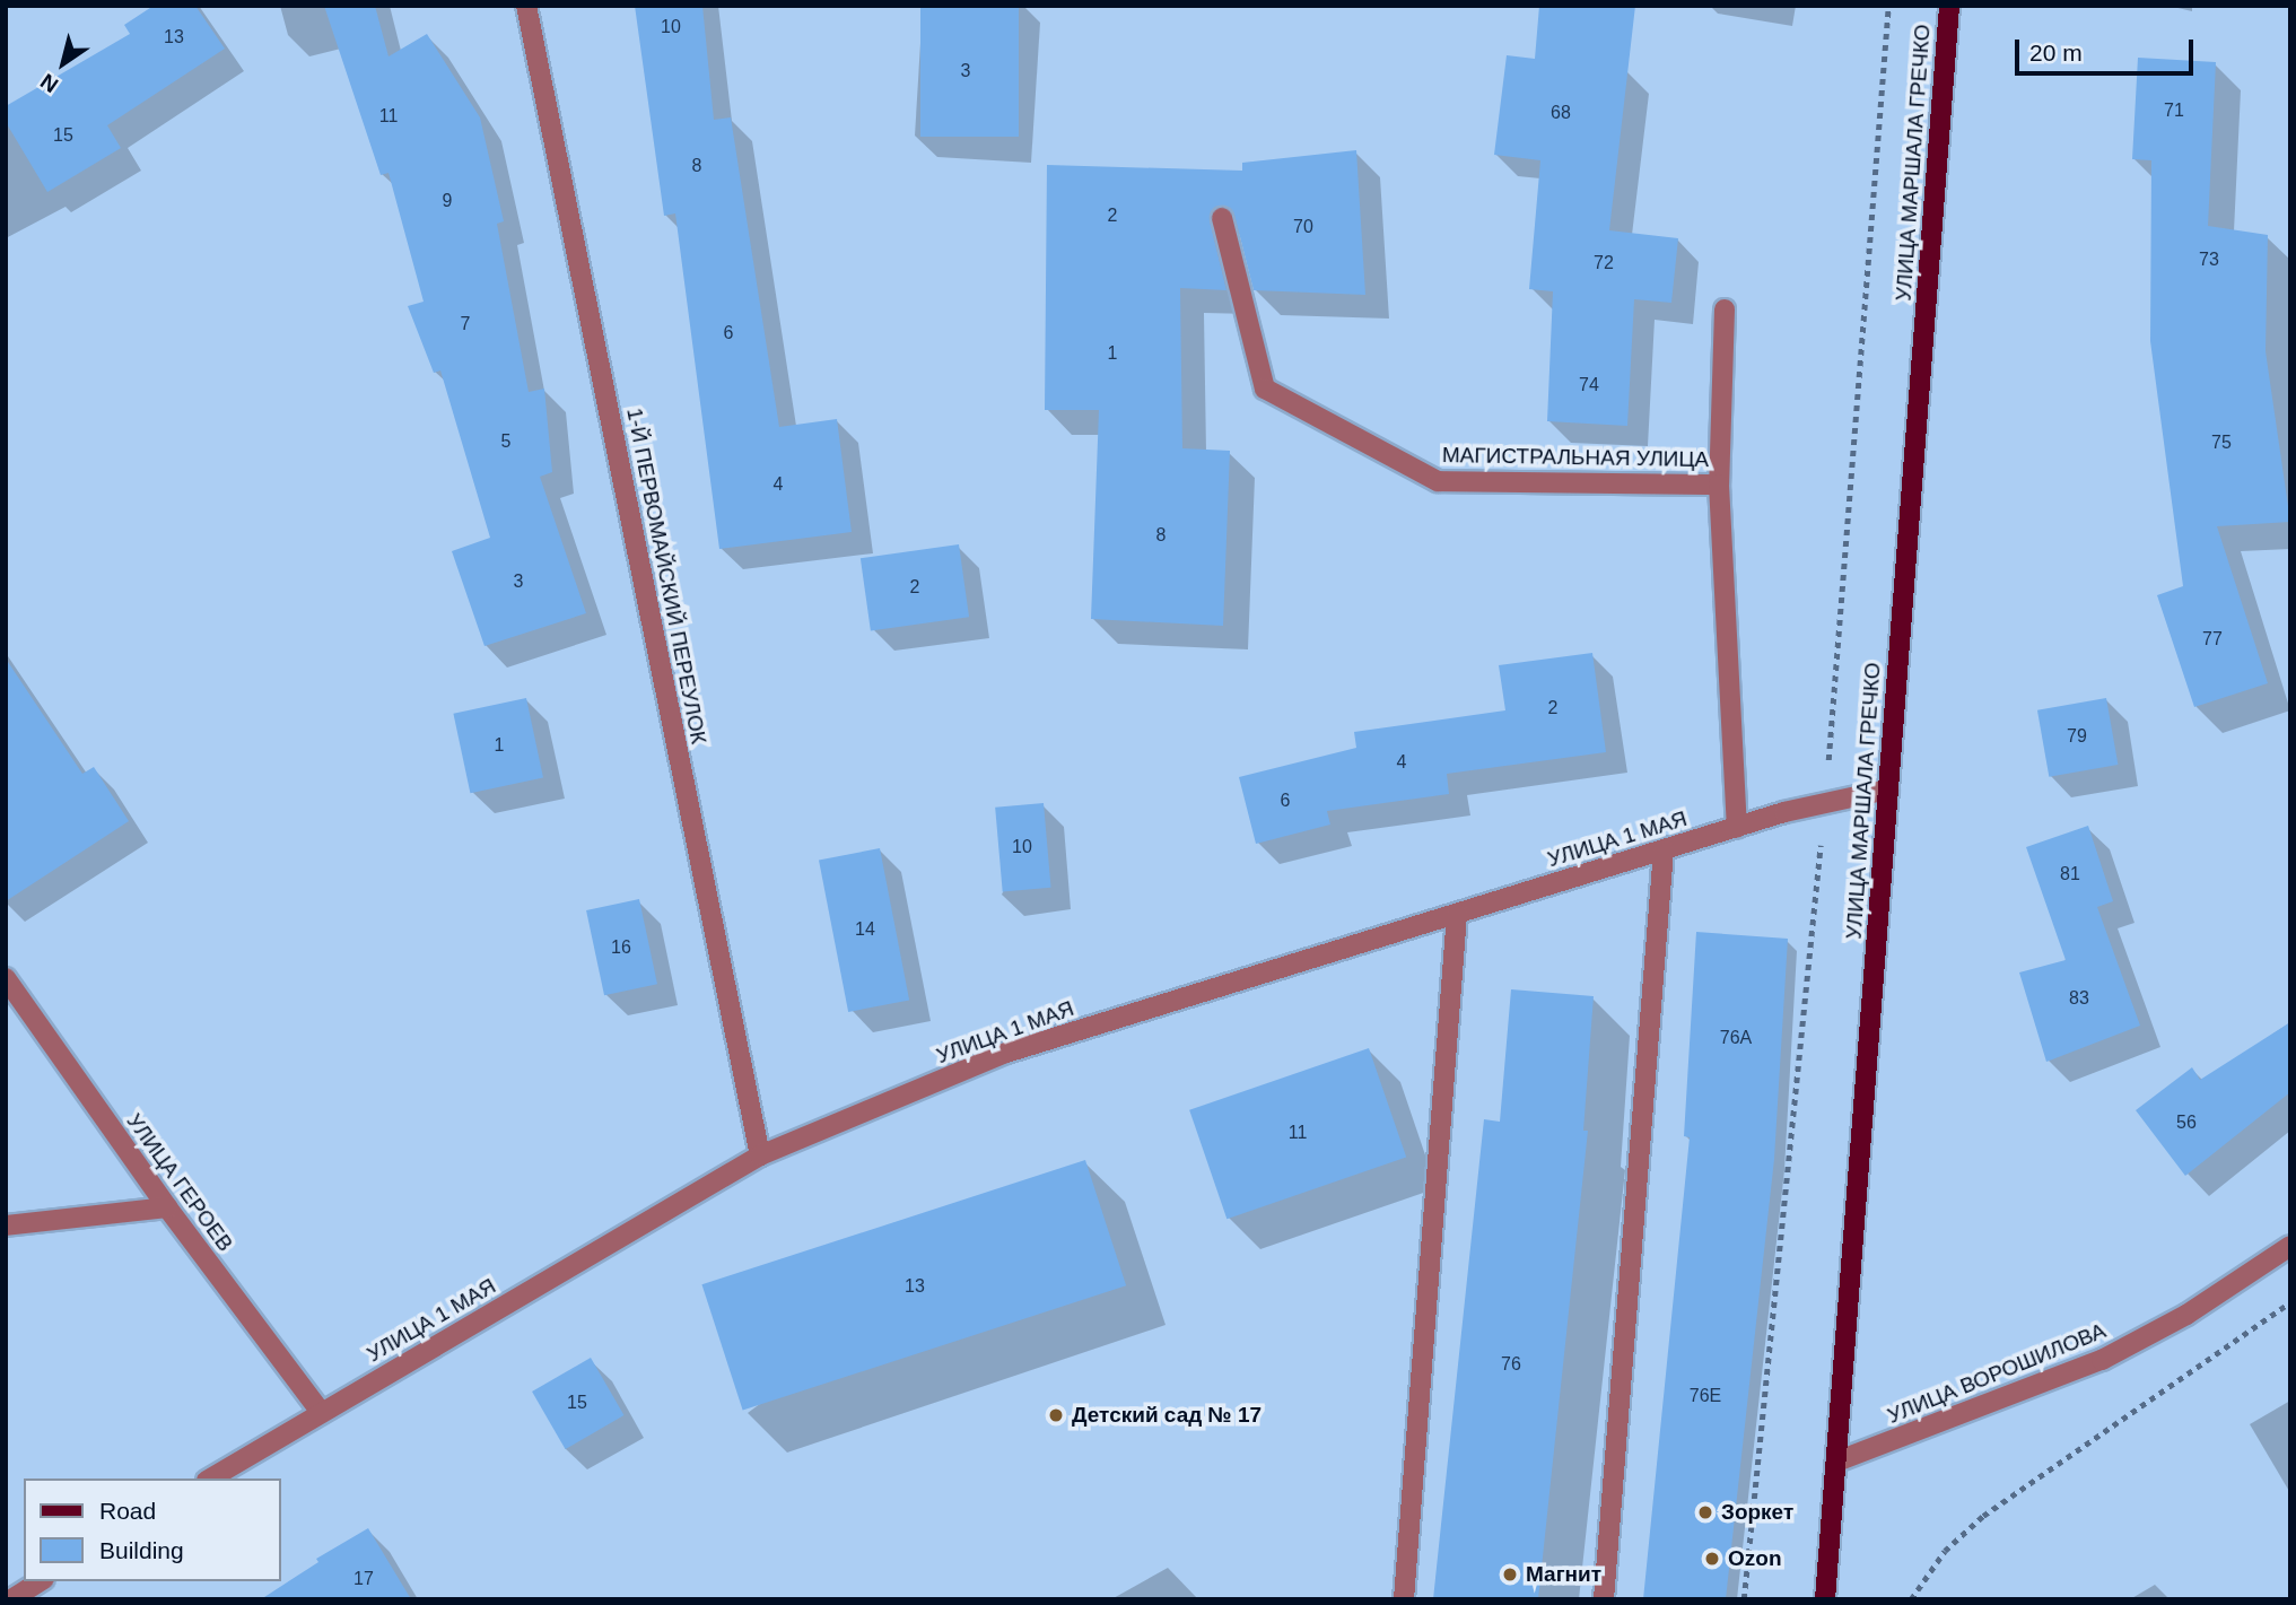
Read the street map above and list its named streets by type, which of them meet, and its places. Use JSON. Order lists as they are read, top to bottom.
{
  "streets": {
    "main road": ["УЛИЦА МАРШАЛА ГРЕЧКО"],
    "street": [
      "МАГИСТРАЛЬНАЯ УЛИЦА",
      "1-Й ПЕРВОМАЙСКИЙ ПЕРЕУЛОК",
      "УЛИЦА 1 МАЯ",
      "УЛИЦА ГЕРОЕВ",
      "УЛИЦА ВОРОШИЛОВА"
    ]
  },
  "crossings": [
    ["УЛИЦА МАРШАЛА ГРЕЧКО", "УЛИЦА 1 МАЯ"],
    ["УЛИЦА МАРШАЛА ГРЕЧКО", "УЛИЦА ВОРОШИЛОВА"],
    ["1-Й ПЕРВОМАЙСКИЙ ПЕРЕУЛОК", "УЛИЦА 1 МАЯ"],
    ["УЛИЦА 1 МАЯ", "УЛИЦА ГЕРОЕВ"]
  ],
  "places": [
    "Детский сад № 17",
    "Зоркет",
    "Ozon",
    "Магнит"
  ],
  "house_numbers": [
    "10",
    "13",
    "3",
    "71",
    "68",
    "11",
    "15",
    "8",
    "9",
    "2",
    "70",
    "73",
    "72",
    "7",
    "6",
    "1",
    "74",
    "5",
    "75",
    "4",
    "8",
    "3",
    "2",
    "77",
    "2",
    "79",
    "1",
    "4",
    "6",
    "10",
    "81",
    "14",
    "16",
    "83",
    "76А",
    "56",
    "11",
    "13",
    "76",
    "76Е",
    "15",
    "17"
  ],
  "legend": ["Road", "Building"],
  "scale_bar": "20 m",
  "north": "bottom left"
}
